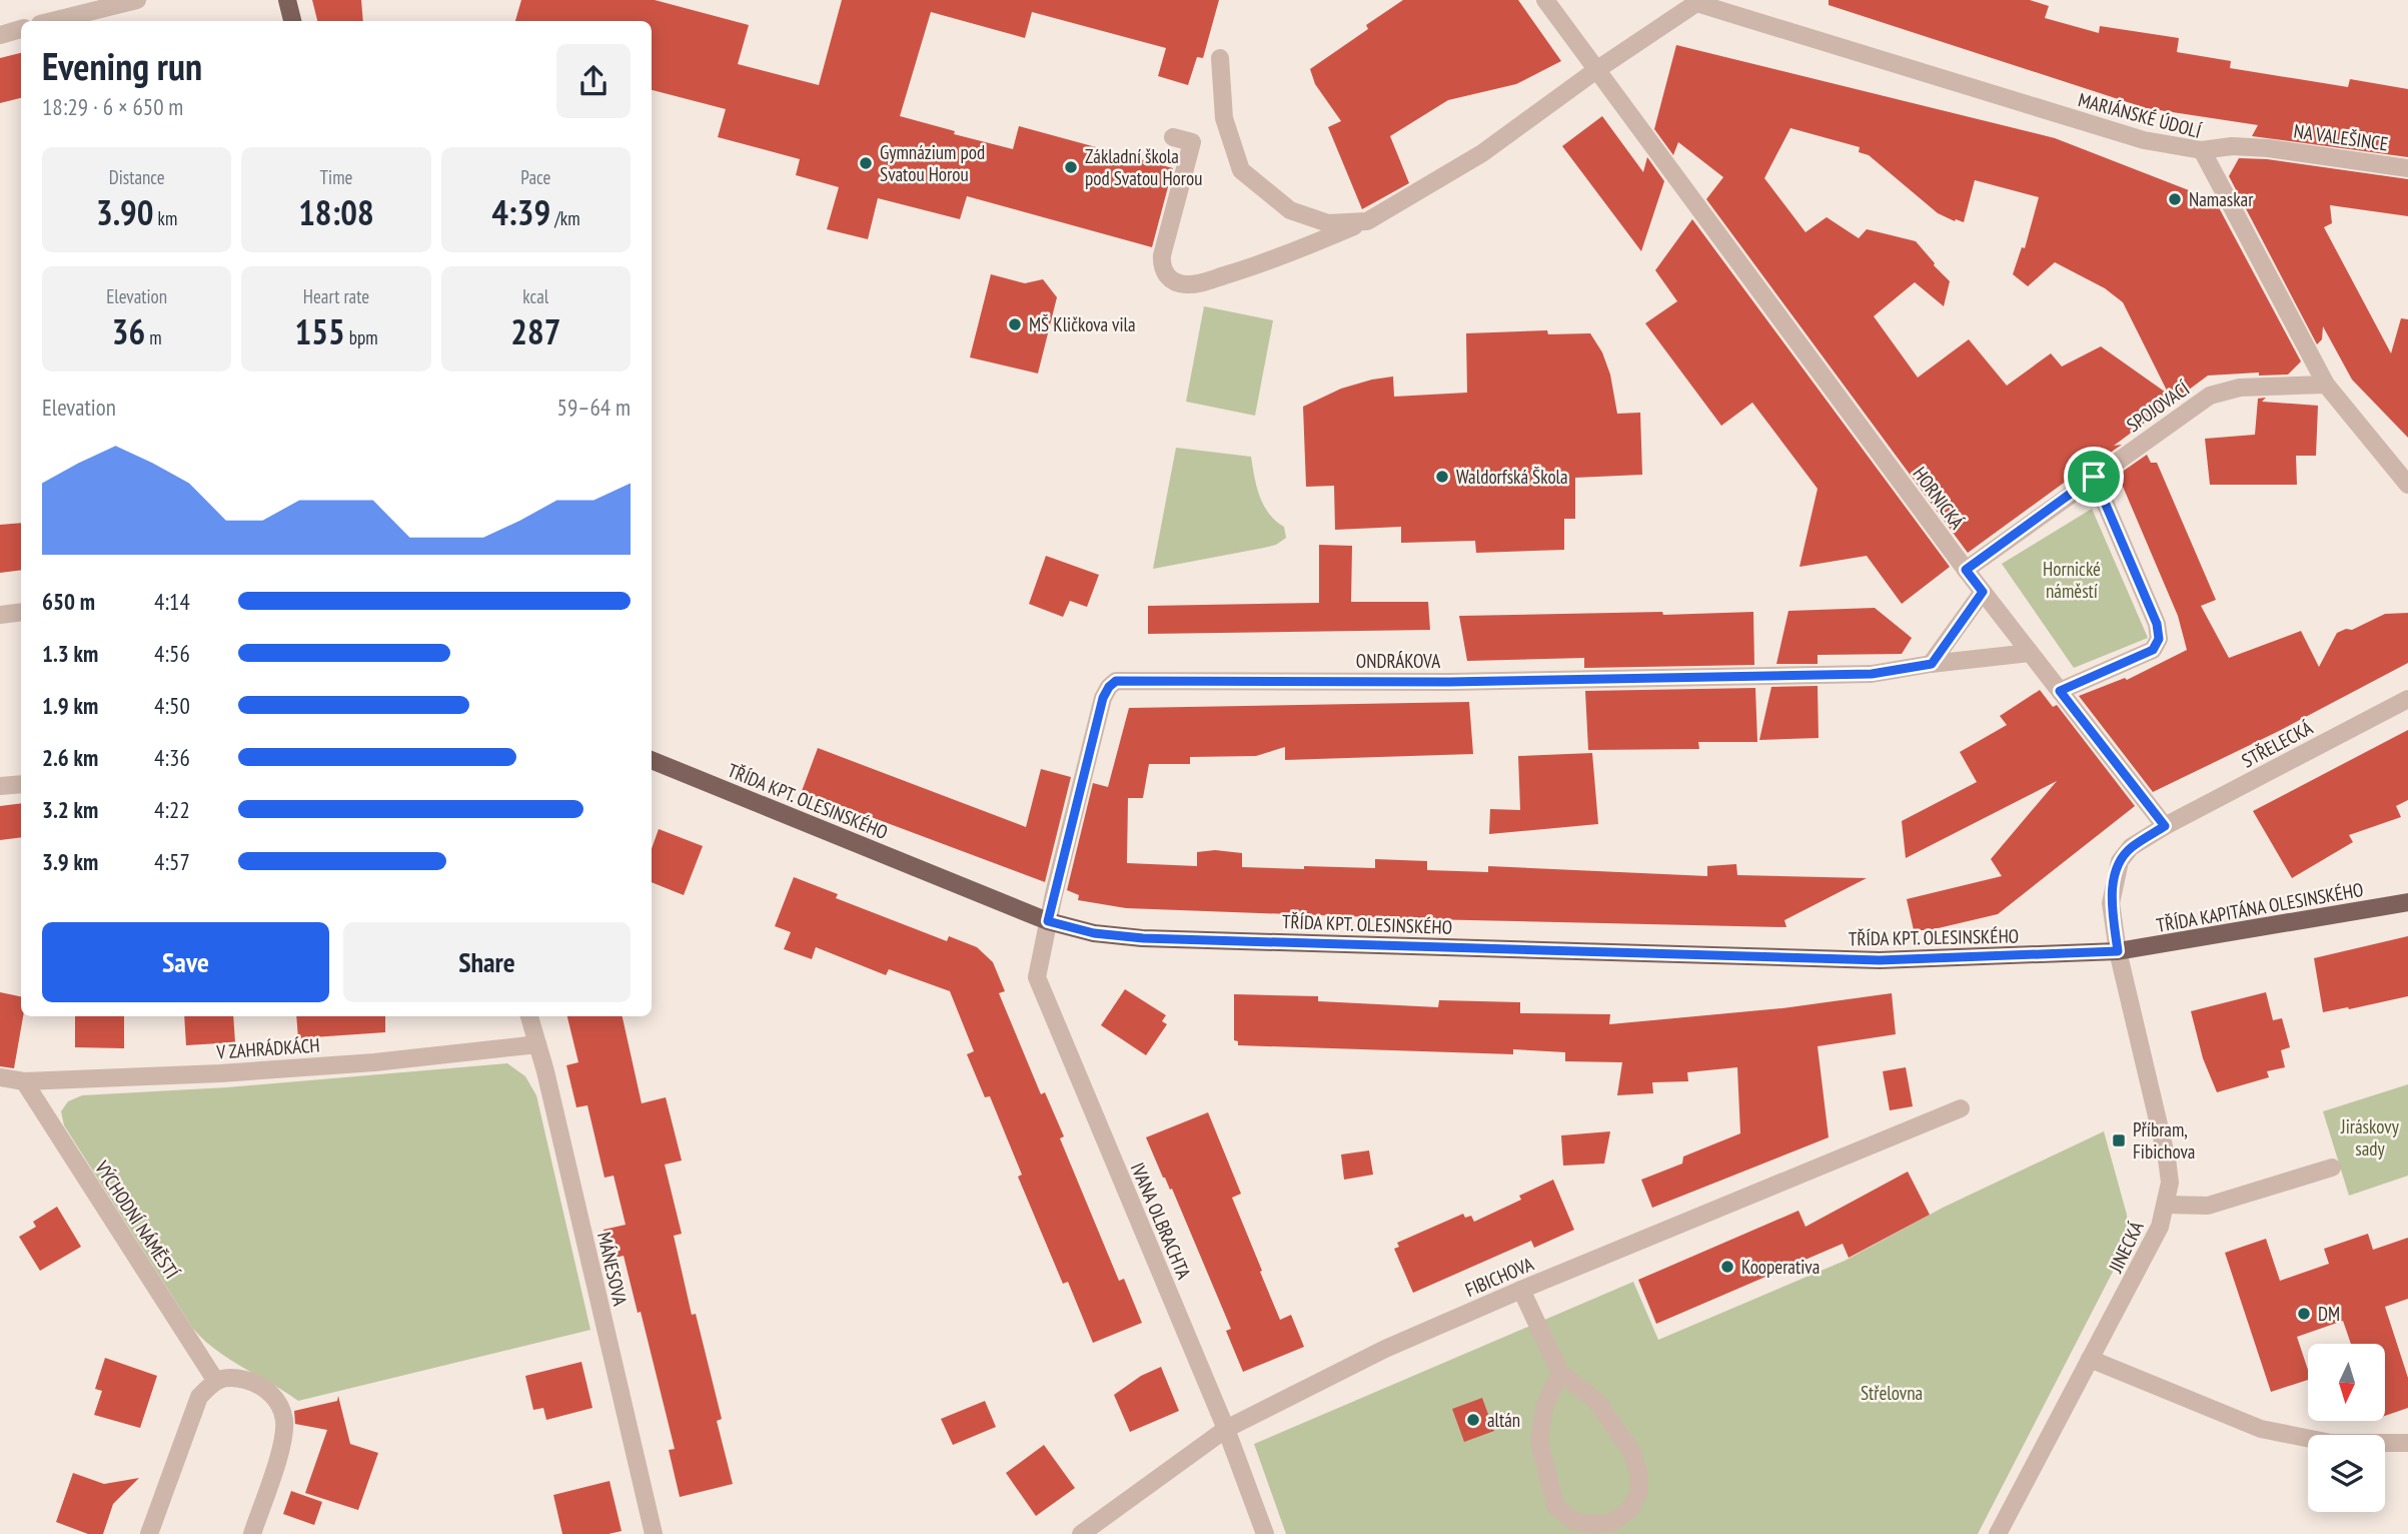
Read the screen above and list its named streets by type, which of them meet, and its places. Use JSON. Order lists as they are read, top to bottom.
{
  "streets": {
    "main road": ["TŘÍDA KPT. OLESINSKÉHO", "TŘÍDA KAPITÁNA OLESINSKÉHO"],
    "street": [
      "MARIÁNSKÉ ÚDOLÍ",
      "NA VALEŠINCE",
      "SPOJOVACÍ",
      "HORNICKÁ",
      "ONDRÁKOVA",
      "STŘELECKÁ",
      "V ZAHRÁDKÁCH",
      "VÝCHODNÍ NÁMĚSTÍ",
      "IVANA OLBRACHTA",
      "JINECKÁ",
      "MÁNESOVA",
      "FIBICHOVA"
    ]
  },
  "crossings": [
    ["MARIÁNSKÉ ÚDOLÍ", "NA VALEŠINCE"],
    ["MARIÁNSKÉ ÚDOLÍ", "SPOJOVACÍ"],
    ["SPOJOVACÍ", "HORNICKÁ"],
    ["HORNICKÁ", "ONDRÁKOVA"],
    ["HORNICKÁ", "STŘELECKÁ"],
    ["ONDRÁKOVA", "TŘÍDA KPT. OLESINSKÉHO"],
    ["ONDRÁKOVA", "IVANA OLBRACHTA"],
    ["TŘÍDA KPT. OLESINSKÉHO", "TŘÍDA KAPITÁNA OLESINSKÉHO"],
    ["TŘÍDA KPT. OLESINSKÉHO", "IVANA OLBRACHTA"],
    ["TŘÍDA KPT. OLESINSKÉHO", "JINECKÁ"],
    ["TŘÍDA KAPITÁNA OLESINSKÉHO", "JINECKÁ"],
    ["V ZAHRÁDKÁCH", "VÝCHODNÍ NÁMĚSTÍ"],
    ["V ZAHRÁDKÁCH", "MÁNESOVA"],
    ["IVANA OLBRACHTA", "FIBICHOVA"]
  ],
  "parks": ["Hornické náměstí", "Jiráskovy sady", "Střelovna"],
  "places": {
    "other": [
      "Gymnázium pod Svatou Horou",
      "Základní škola pod Svatou Horou",
      "Namaskar",
      "MŠ Kličkova vila",
      "Waldorfská Škola",
      "Kooperativa",
      "DM",
      "altán"
    ],
    "transit": ["Příbram, Fibichova"]
  },
  "north": "bottom",
  "page": {
    "heading": ["Evening run", "18:29 · 6 × 650 m"],
    "stats": [
      ["Distance", "3.90 km"],
      ["Time", "18:08"],
      ["Pace", "4:39 /km"],
      ["Elevation", "36 m"],
      ["Heart rate", "155 bpm"],
      ["kcal", "287"]
    ],
    "chart": ["Elevation", "59–64 m"],
    "list": [
      {
        "name": "650 m",
        "note": "4:14"
      },
      {
        "name": "1.3 km",
        "note": "4:56"
      },
      {
        "name": "1.9 km",
        "note": "4:50"
      },
      {
        "name": "2.6 km",
        "note": "4:36"
      },
      {
        "name": "3.2 km",
        "note": "4:22"
      },
      {
        "name": "3.9 km",
        "note": "4:57"
      }
    ],
    "buttons": ["Save", "Share"]
  }
}
